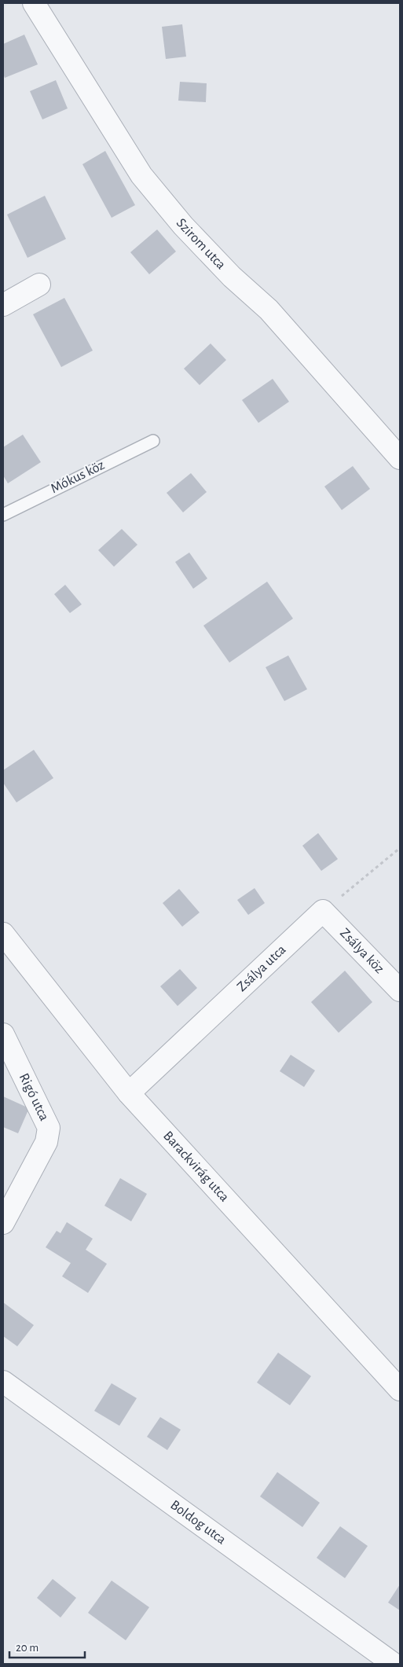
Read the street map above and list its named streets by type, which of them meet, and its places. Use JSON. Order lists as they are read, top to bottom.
{
  "streets": {
    "street": [
      "Szirom utca",
      "Zsálya köz",
      "Zsálya utca",
      "Rigó utca",
      "Barackvirág utca",
      "Boldog utca"
    ],
    "lane": ["Mókus köz"]
  },
  "crossings": [
    ["Zsálya köz", "Zsálya utca"],
    ["Zsálya utca", "Barackvirág utca"]
  ],
  "scale_bar": "20 m"
}
